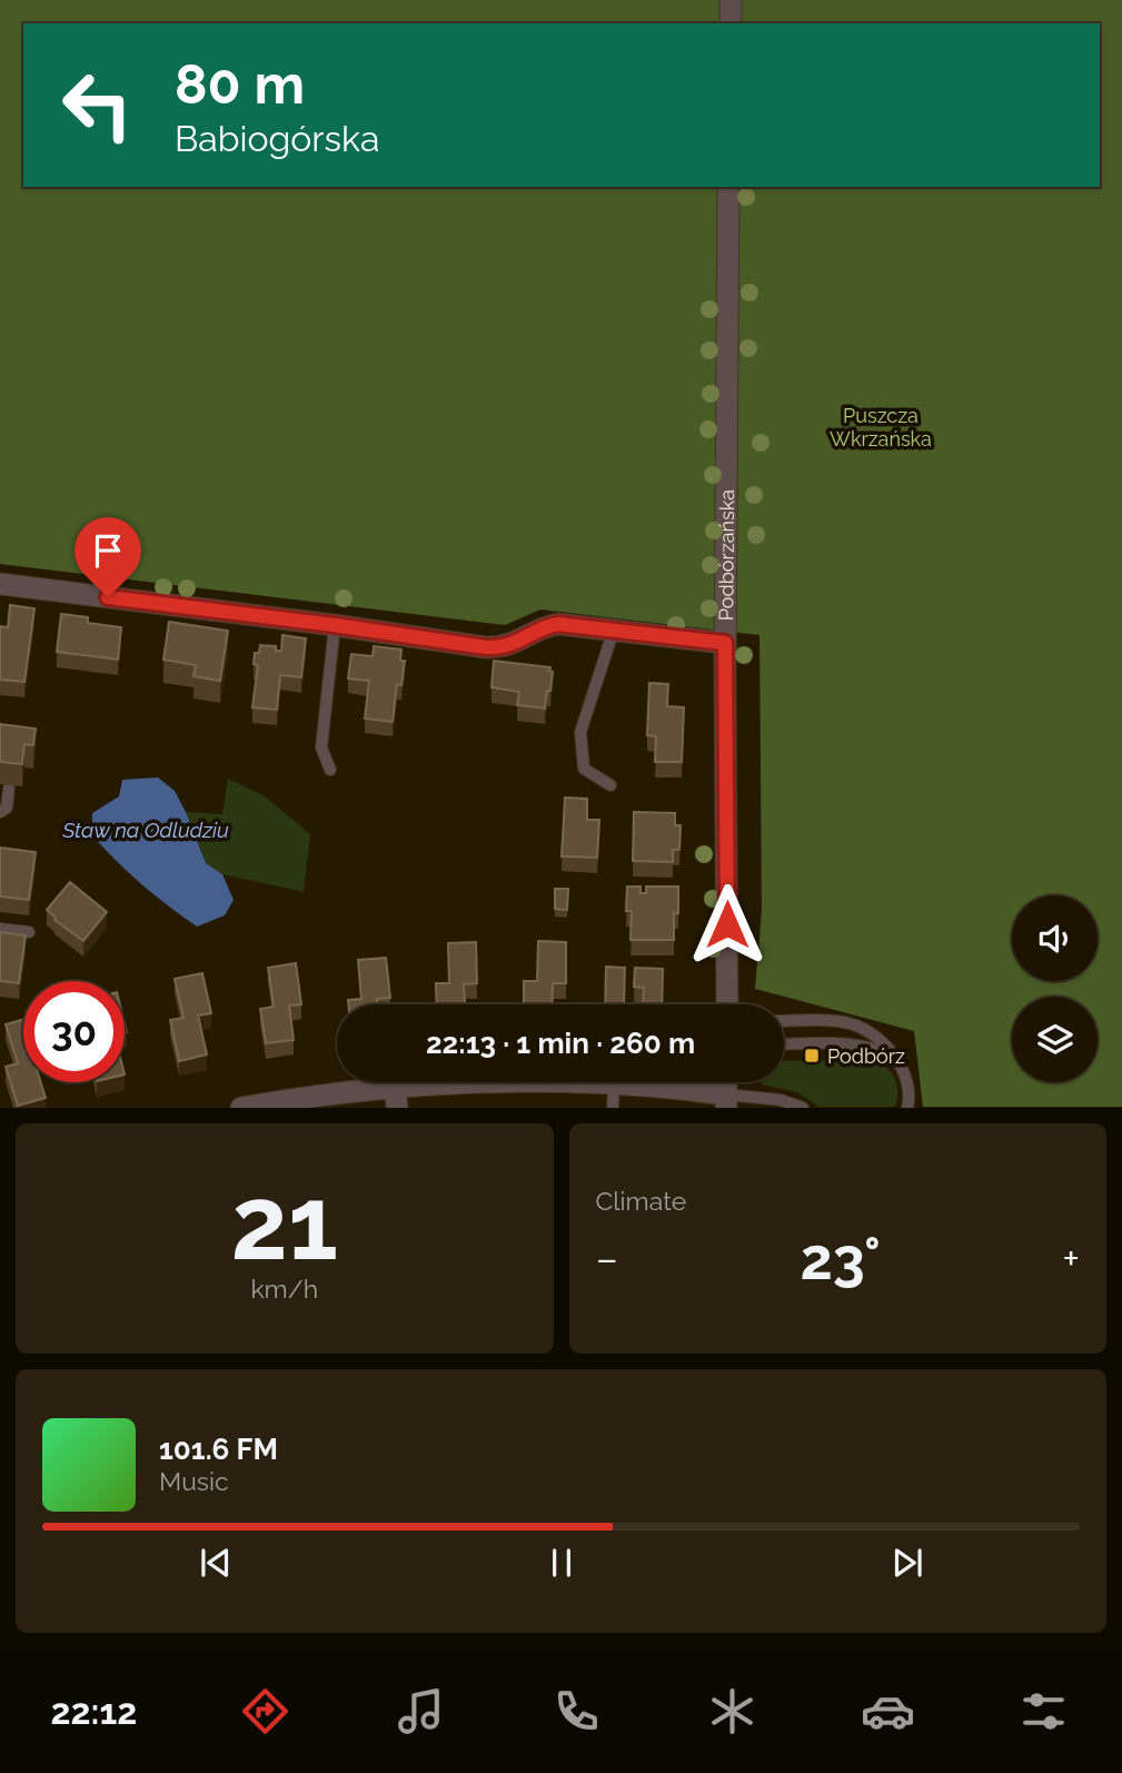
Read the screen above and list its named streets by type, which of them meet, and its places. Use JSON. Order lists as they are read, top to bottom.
{
  "streets": {
    "street": ["Podbórzańska"]
  },
  "water": ["Staw na Odludziu"],
  "parks": ["Puszcza Wkrzańska"],
  "places": {
    "transit": ["Podbórz"]
  },
  "page": {
    "turn": ["80 m", "Babiogórska"],
    "limit": "30",
    "trip": "22:13 · 1 min · 260 m",
    "tile": [
      ["21", "km/h"],
      "Climate"
    ],
    "heat": ["−", "23°", "+"],
    "song": ["101.6 FM", "Music"],
    "tabs": "22:12"
  }
}
